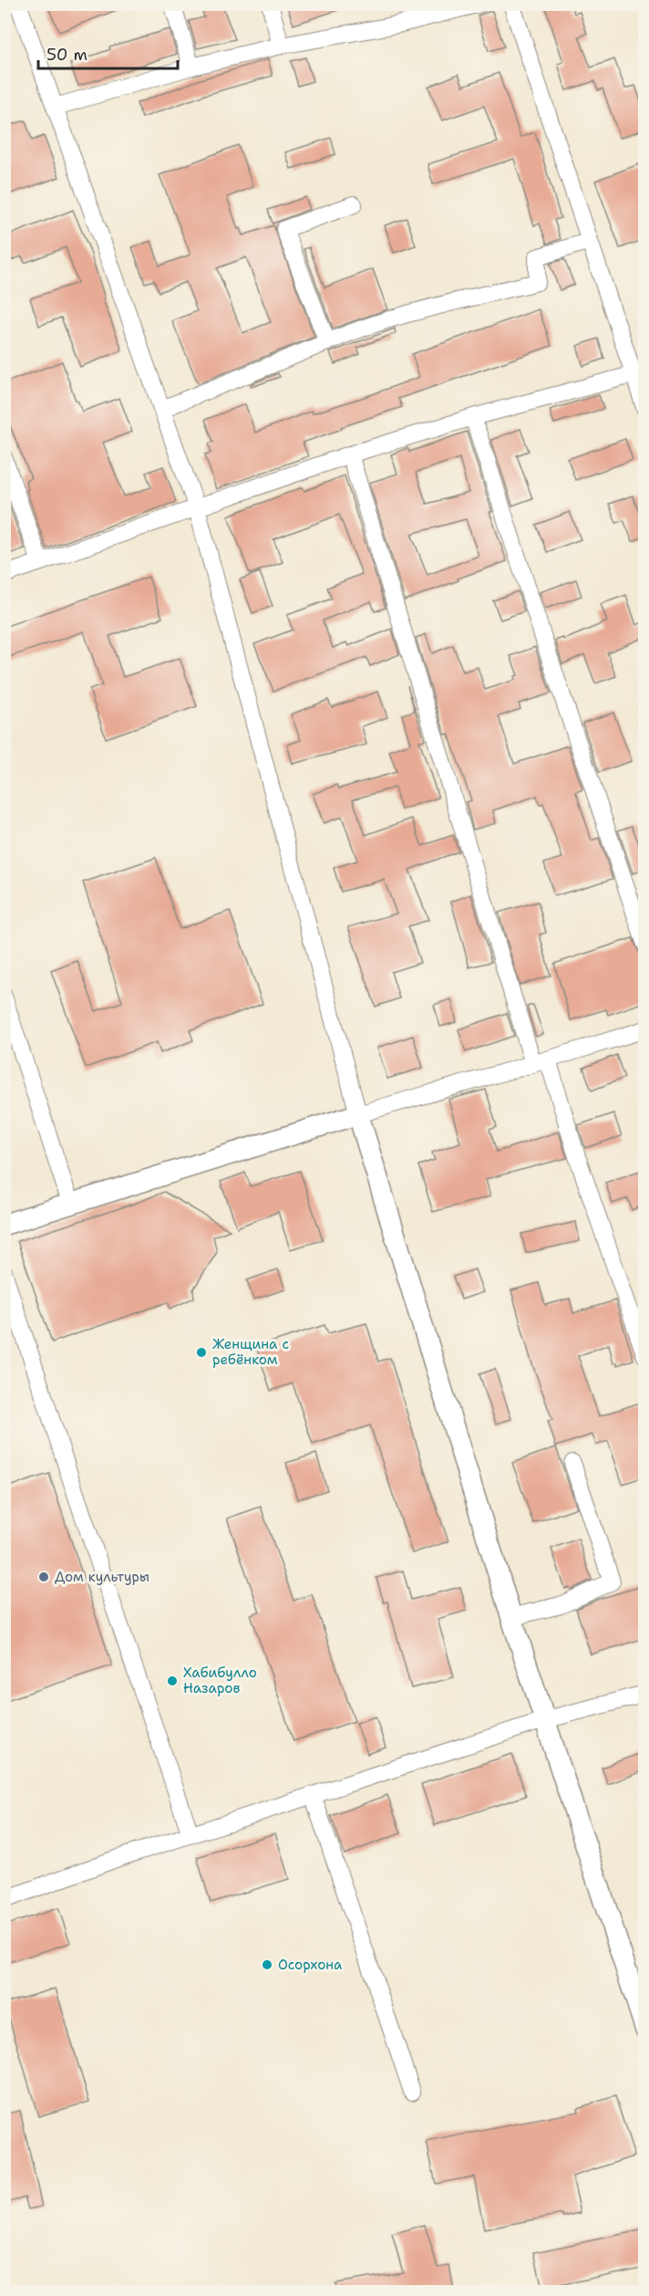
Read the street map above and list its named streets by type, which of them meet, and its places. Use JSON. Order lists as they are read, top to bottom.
{
  "places": [
    "Женщина с ребёнком",
    "Дом культуры",
    "Хабибулло Назаров",
    "Осорхона"
  ],
  "scale_bar": "50 m"
}
